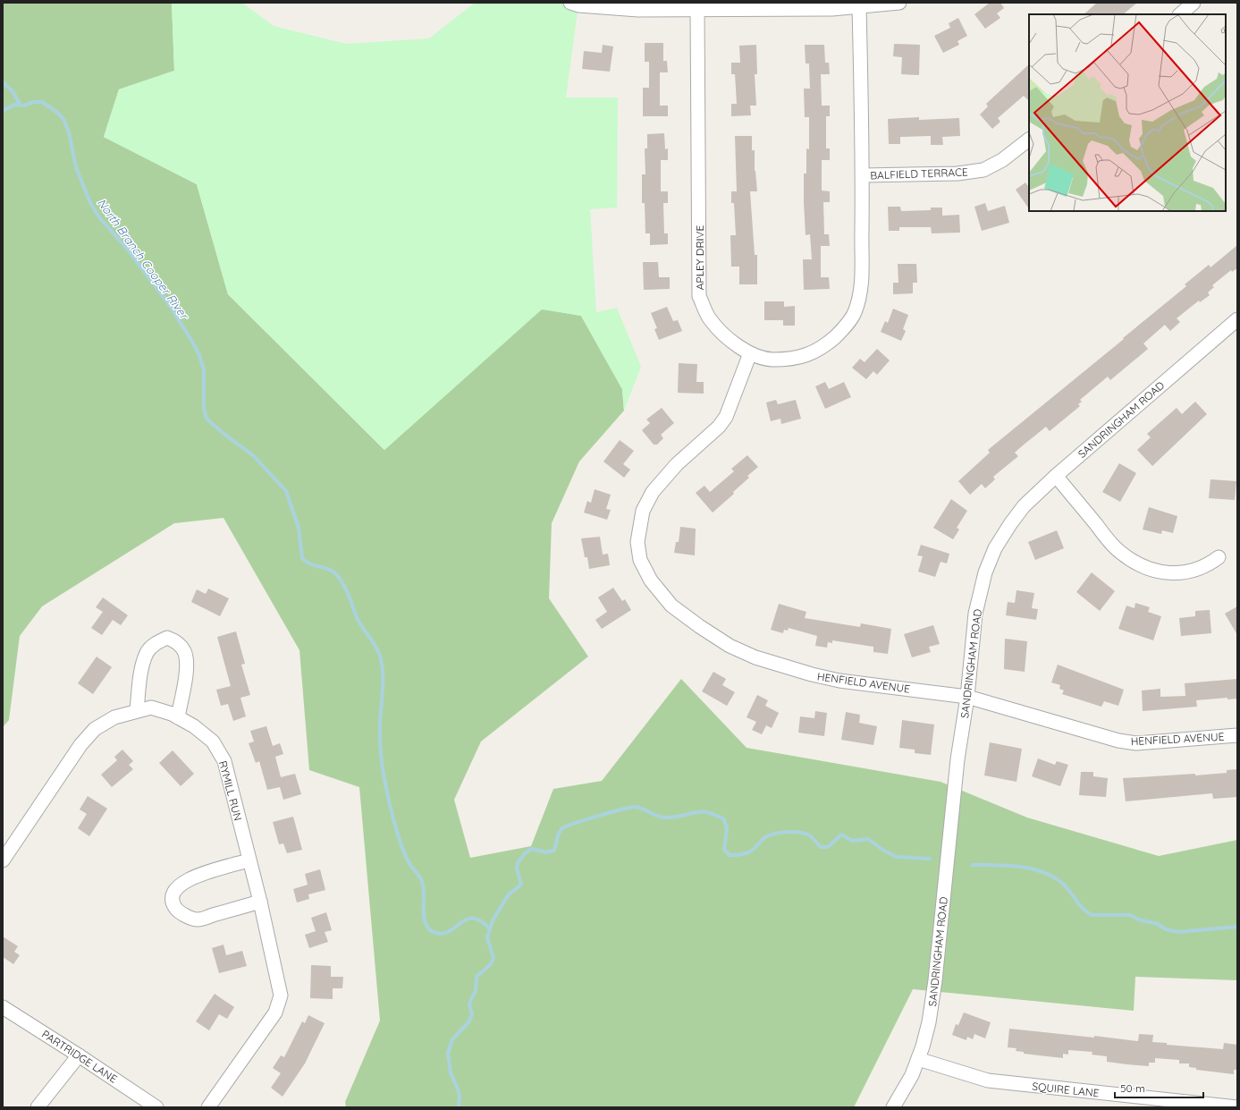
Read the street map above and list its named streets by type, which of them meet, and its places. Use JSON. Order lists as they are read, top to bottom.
{
  "streets": {
    "street": [
      "BALFIELD TERRACE",
      "APLEY DRIVE",
      "SANDRINGHAM ROAD",
      "HENFIELD AVENUE",
      "RYMILL RUN",
      "PARTRIDGE LANE",
      "SQUIRE LANE"
    ]
  },
  "crossings": [
    ["BALFIELD TERRACE", "APLEY DRIVE"],
    ["APLEY DRIVE", "HENFIELD AVENUE"],
    ["SANDRINGHAM ROAD", "HENFIELD AVENUE"],
    ["SANDRINGHAM ROAD", "SQUIRE LANE"]
  ],
  "water": ["North Branch Cooper River"],
  "scale_bar": "50 m"
}
